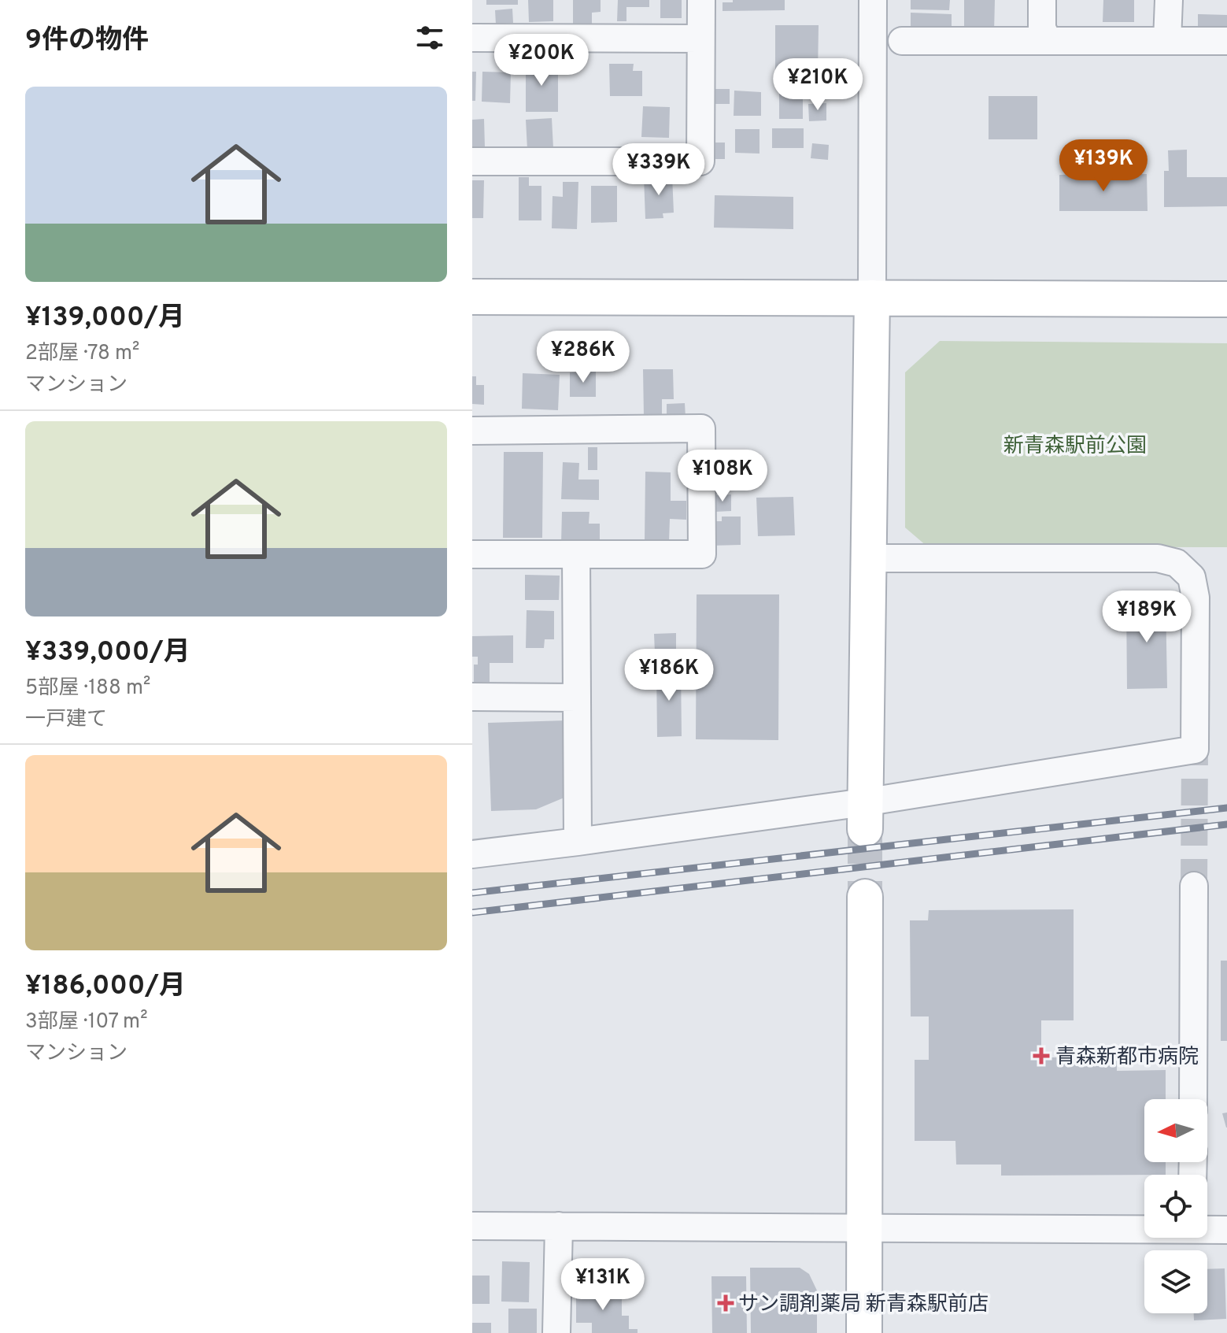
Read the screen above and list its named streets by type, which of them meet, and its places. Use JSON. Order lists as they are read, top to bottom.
{
  "parks": ["新青森駅前公園"],
  "places": {
    "health": ["青森新都市病院", "サン調剤薬局 新青森駅前店"]
  },
  "north": "left",
  "page": {
    "heading": "9件の物件",
    "price": [
      "¥200K",
      "¥210K",
      "¥139K",
      "¥339K",
      "¥286K",
      "¥108K",
      "¥189K",
      "¥186K",
      "¥131K"
    ],
    "list": [
      {
        "name": "¥139,000/月",
        "note": "2部屋 · 78 m² · マンション"
      },
      {
        "name": "¥339,000/月",
        "note": "5部屋 · 188 m² · 一戸建て"
      },
      {
        "name": "¥186,000/月",
        "note": "3部屋 · 107 m² · マンション"
      }
    ]
  }
}
